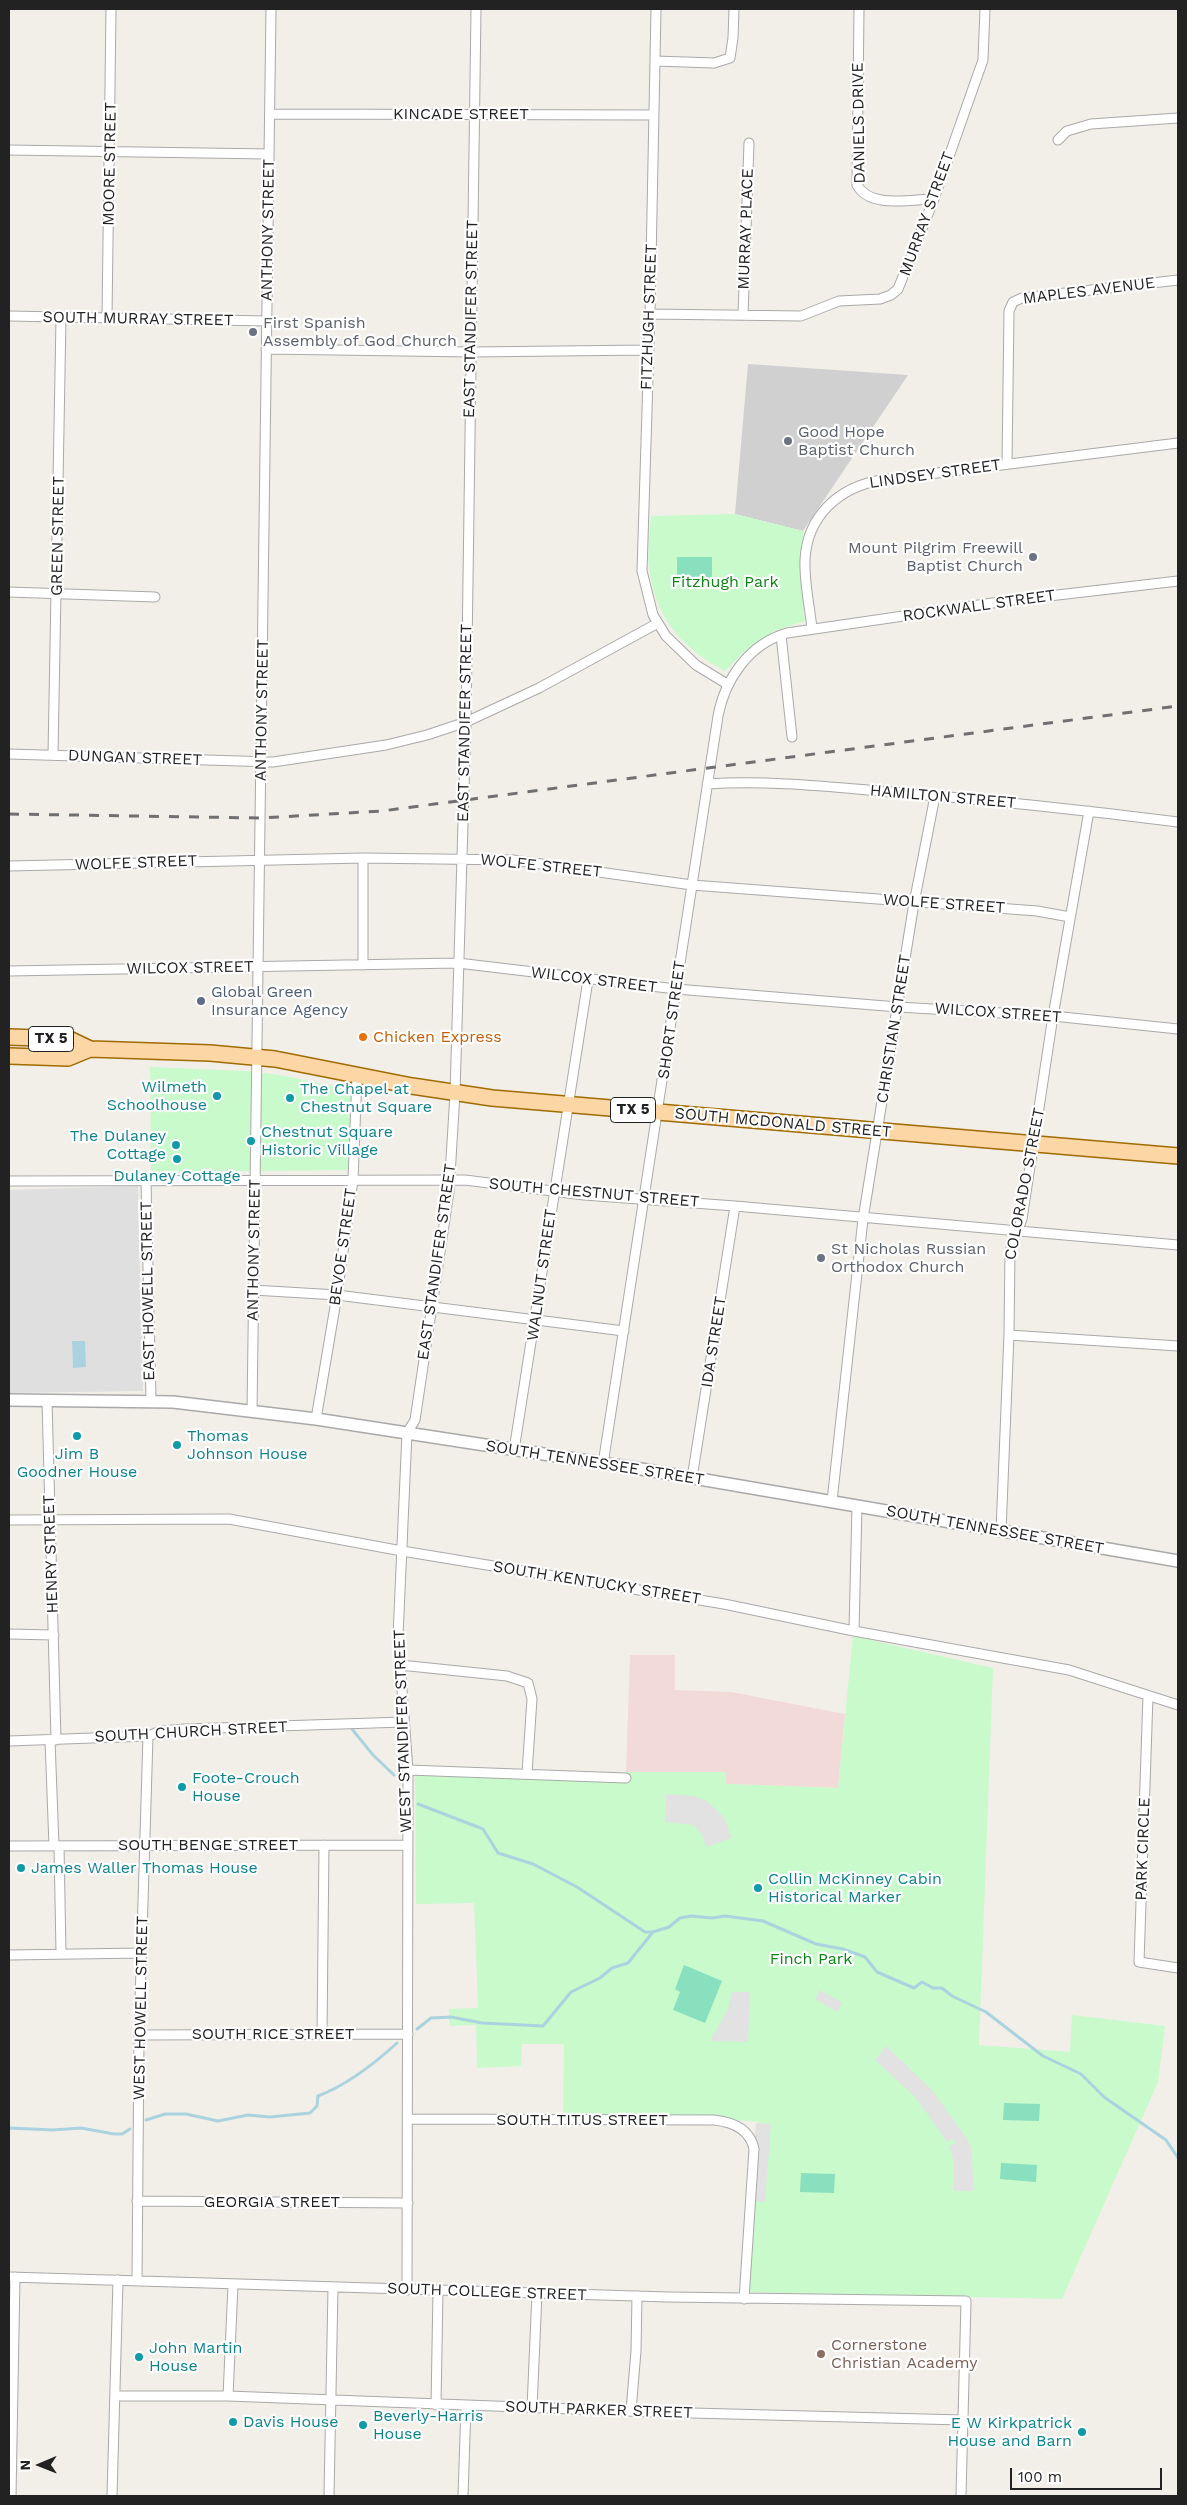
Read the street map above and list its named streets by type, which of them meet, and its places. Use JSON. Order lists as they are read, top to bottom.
{
  "streets": {
    "main road": ["TX 5", "SOUTH MCDONALD STREET"],
    "street": [
      "KINCADE STREET",
      "DANIELS DRIVE",
      "MOORE STREET",
      "MURRAY STREET",
      "MURRAY PLACE",
      "ANTHONY STREET",
      "MAPLES AVENUE",
      "FITZHUGH STREET",
      "SOUTH MURRAY STREET",
      "EAST STANDIFER STREET",
      "LINDSEY STREET",
      "GREEN STREET",
      "ROCKWALL STREET",
      "DUNGAN STREET",
      "HAMILTON STREET",
      "WOLFE STREET",
      "WILCOX STREET",
      "SHORT STREET",
      "CHRISTIAN STREET",
      "COLORADO STREET",
      "SOUTH CHESTNUT STREET",
      "BEVOE STREET",
      "WALNUT STREET",
      "EAST HOWELL STREET",
      "IDA STREET",
      "SOUTH TENNESSEE STREET",
      "HENRY STREET",
      "SOUTH KENTUCKY STREET",
      "WEST STANDIFER STREET",
      "SOUTH CHURCH STREET",
      "SOUTH BENGE STREET",
      "PARK CIRCLE",
      "WEST HOWELL STREET",
      "SOUTH RICE STREET",
      "SOUTH TITUS STREET",
      "GEORGIA STREET",
      "SOUTH COLLEGE STREET",
      "SOUTH PARKER STREET"
    ]
  },
  "crossings": [
    ["KINCADE STREET", "ANTHONY STREET"],
    ["KINCADE STREET", "FITZHUGH STREET"],
    ["KINCADE STREET", "EAST STANDIFER STREET"],
    ["DANIELS DRIVE", "MURRAY STREET"],
    ["MOORE STREET", "SOUTH MURRAY STREET"],
    ["MURRAY STREET", "MURRAY PLACE"],
    ["MURRAY STREET", "FITZHUGH STREET"],
    ["ANTHONY STREET", "SOUTH MURRAY STREET"],
    ["ANTHONY STREET", "DUNGAN STREET"],
    ["ANTHONY STREET", "WOLFE STREET"],
    ["ANTHONY STREET", "WILCOX STREET"],
    ["ANTHONY STREET", "SOUTH MCDONALD STREET"],
    ["ANTHONY STREET", "SOUTH CHESTNUT STREET"],
    ["ANTHONY STREET", "SOUTH TENNESSEE STREET"],
    ["MAPLES AVENUE", "LINDSEY STREET"],
    ["FITZHUGH STREET", "ROCKWALL STREET"],
    ["SOUTH MURRAY STREET", "GREEN STREET"],
    ["EAST STANDIFER STREET", "WOLFE STREET"],
    ["EAST STANDIFER STREET", "WILCOX STREET"],
    ["EAST STANDIFER STREET", "SOUTH MCDONALD STREET"],
    ["EAST STANDIFER STREET", "SOUTH CHESTNUT STREET"],
    ["EAST STANDIFER STREET", "SOUTH TENNESSEE STREET"],
    ["EAST STANDIFER STREET", "WEST STANDIFER STREET"],
    ["LINDSEY STREET", "ROCKWALL STREET"],
    ["GREEN STREET", "DUNGAN STREET"],
    ["ROCKWALL STREET", "HAMILTON STREET"],
    ["ROCKWALL STREET", "SHORT STREET"],
    ["HAMILTON STREET", "SHORT STREET"],
    ["HAMILTON STREET", "CHRISTIAN STREET"],
    ["HAMILTON STREET", "COLORADO STREET"],
    ["WOLFE STREET", "SHORT STREET"],
    ["WOLFE STREET", "CHRISTIAN STREET"],
    ["WOLFE STREET", "COLORADO STREET"],
    ["WILCOX STREET", "SHORT STREET"],
    ["WILCOX STREET", "CHRISTIAN STREET"],
    ["WILCOX STREET", "COLORADO STREET"],
    ["WILCOX STREET", "WALNUT STREET"],
    ["SHORT STREET", "SOUTH MCDONALD STREET"],
    ["SHORT STREET", "SOUTH CHESTNUT STREET"],
    ["SHORT STREET", "SOUTH TENNESSEE STREET"],
    ["CHRISTIAN STREET", "SOUTH MCDONALD STREET"],
    ["CHRISTIAN STREET", "SOUTH CHESTNUT STREET"],
    ["CHRISTIAN STREET", "SOUTH TENNESSEE STREET"],
    ["SOUTH MCDONALD STREET", "COLORADO STREET"],
    ["SOUTH MCDONALD STREET", "BEVOE STREET"],
    ["SOUTH MCDONALD STREET", "WALNUT STREET"],
    ["COLORADO STREET", "SOUTH CHESTNUT STREET"],
    ["COLORADO STREET", "SOUTH TENNESSEE STREET"],
    ["SOUTH CHESTNUT STREET", "BEVOE STREET"],
    ["SOUTH CHESTNUT STREET", "WALNUT STREET"],
    ["SOUTH CHESTNUT STREET", "EAST HOWELL STREET"],
    ["SOUTH CHESTNUT STREET", "IDA STREET"],
    ["BEVOE STREET", "SOUTH TENNESSEE STREET"],
    ["WALNUT STREET", "SOUTH TENNESSEE STREET"],
    ["EAST HOWELL STREET", "SOUTH TENNESSEE STREET"],
    ["IDA STREET", "SOUTH TENNESSEE STREET"],
    ["SOUTH TENNESSEE STREET", "HENRY STREET"],
    ["SOUTH TENNESSEE STREET", "WEST STANDIFER STREET"],
    ["HENRY STREET", "SOUTH KENTUCKY STREET"],
    ["HENRY STREET", "SOUTH CHURCH STREET"],
    ["SOUTH KENTUCKY STREET", "WEST STANDIFER STREET"],
    ["SOUTH KENTUCKY STREET", "PARK CIRCLE"],
    ["WEST STANDIFER STREET", "SOUTH CHURCH STREET"],
    ["WEST STANDIFER STREET", "SOUTH BENGE STREET"],
    ["WEST STANDIFER STREET", "SOUTH RICE STREET"],
    ["WEST STANDIFER STREET", "SOUTH TITUS STREET"],
    ["WEST STANDIFER STREET", "GEORGIA STREET"],
    ["WEST STANDIFER STREET", "SOUTH COLLEGE STREET"],
    ["SOUTH CHURCH STREET", "WEST HOWELL STREET"],
    ["SOUTH BENGE STREET", "WEST HOWELL STREET"],
    ["WEST HOWELL STREET", "SOUTH RICE STREET"],
    ["WEST HOWELL STREET", "GEORGIA STREET"],
    ["WEST HOWELL STREET", "SOUTH COLLEGE STREET"],
    ["SOUTH TITUS STREET", "SOUTH COLLEGE STREET"],
    ["SOUTH COLLEGE STREET", "SOUTH PARKER STREET"]
  ],
  "parks": ["Fitzhugh Park", "Finch Park"],
  "places": [
    "First Spanish Assembly of God Church",
    "Good Hope Baptist Church",
    "Mount Pilgrim Freewill Baptist Church",
    "Global Green Insurance Agency",
    "Chicken Express",
    "Wilmeth Schoolhouse",
    "The Chapel at Chestnut Square",
    "Chestnut Square Historic Village",
    "The Dulaney Cottage",
    "Dulaney Cottage",
    "St Nicholas Russian Orthodox Church",
    "Jim B Goodner House",
    "Thomas Johnson House",
    "Foote-Crouch House",
    "James Waller Thomas House",
    "Collin McKinney Cabin Historical Marker",
    "Cornerstone Christian Academy",
    "John Martin House",
    "Davis House",
    "Beverly-Harris House",
    "E W Kirkpatrick House and Barn"
  ],
  "scale_bar": "100 m",
  "north": "left"
}
